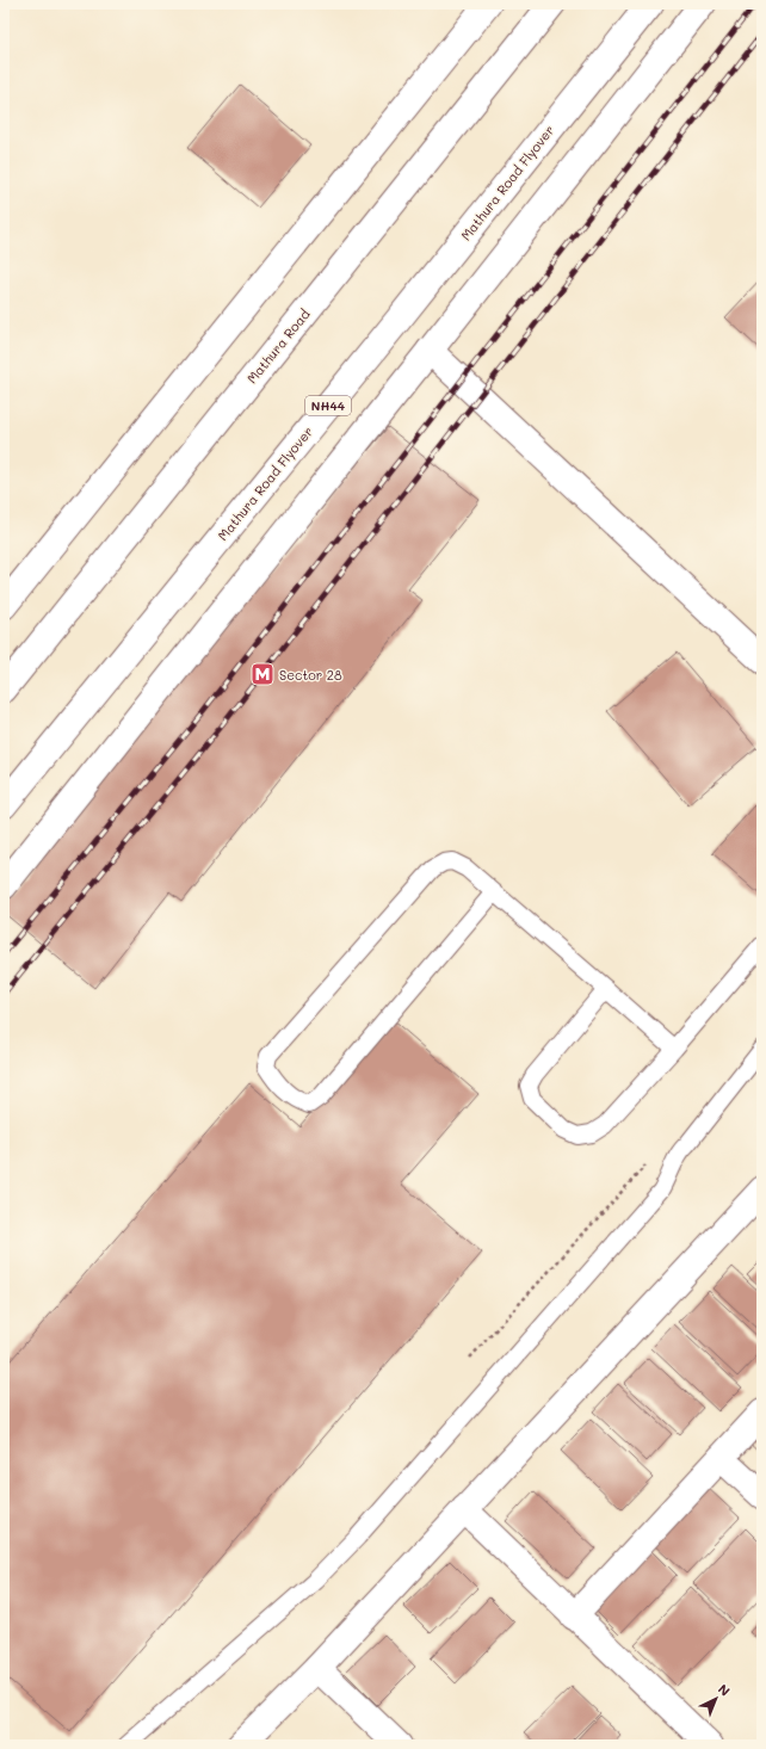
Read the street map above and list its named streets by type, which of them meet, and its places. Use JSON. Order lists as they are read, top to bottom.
{
  "streets": {
    "main road": ["Mathura Road Flyover", "Mathura Road", "NH44"]
  },
  "places": {
    "metro station": ["Sector 28"]
  },
  "north": "top right"
}
